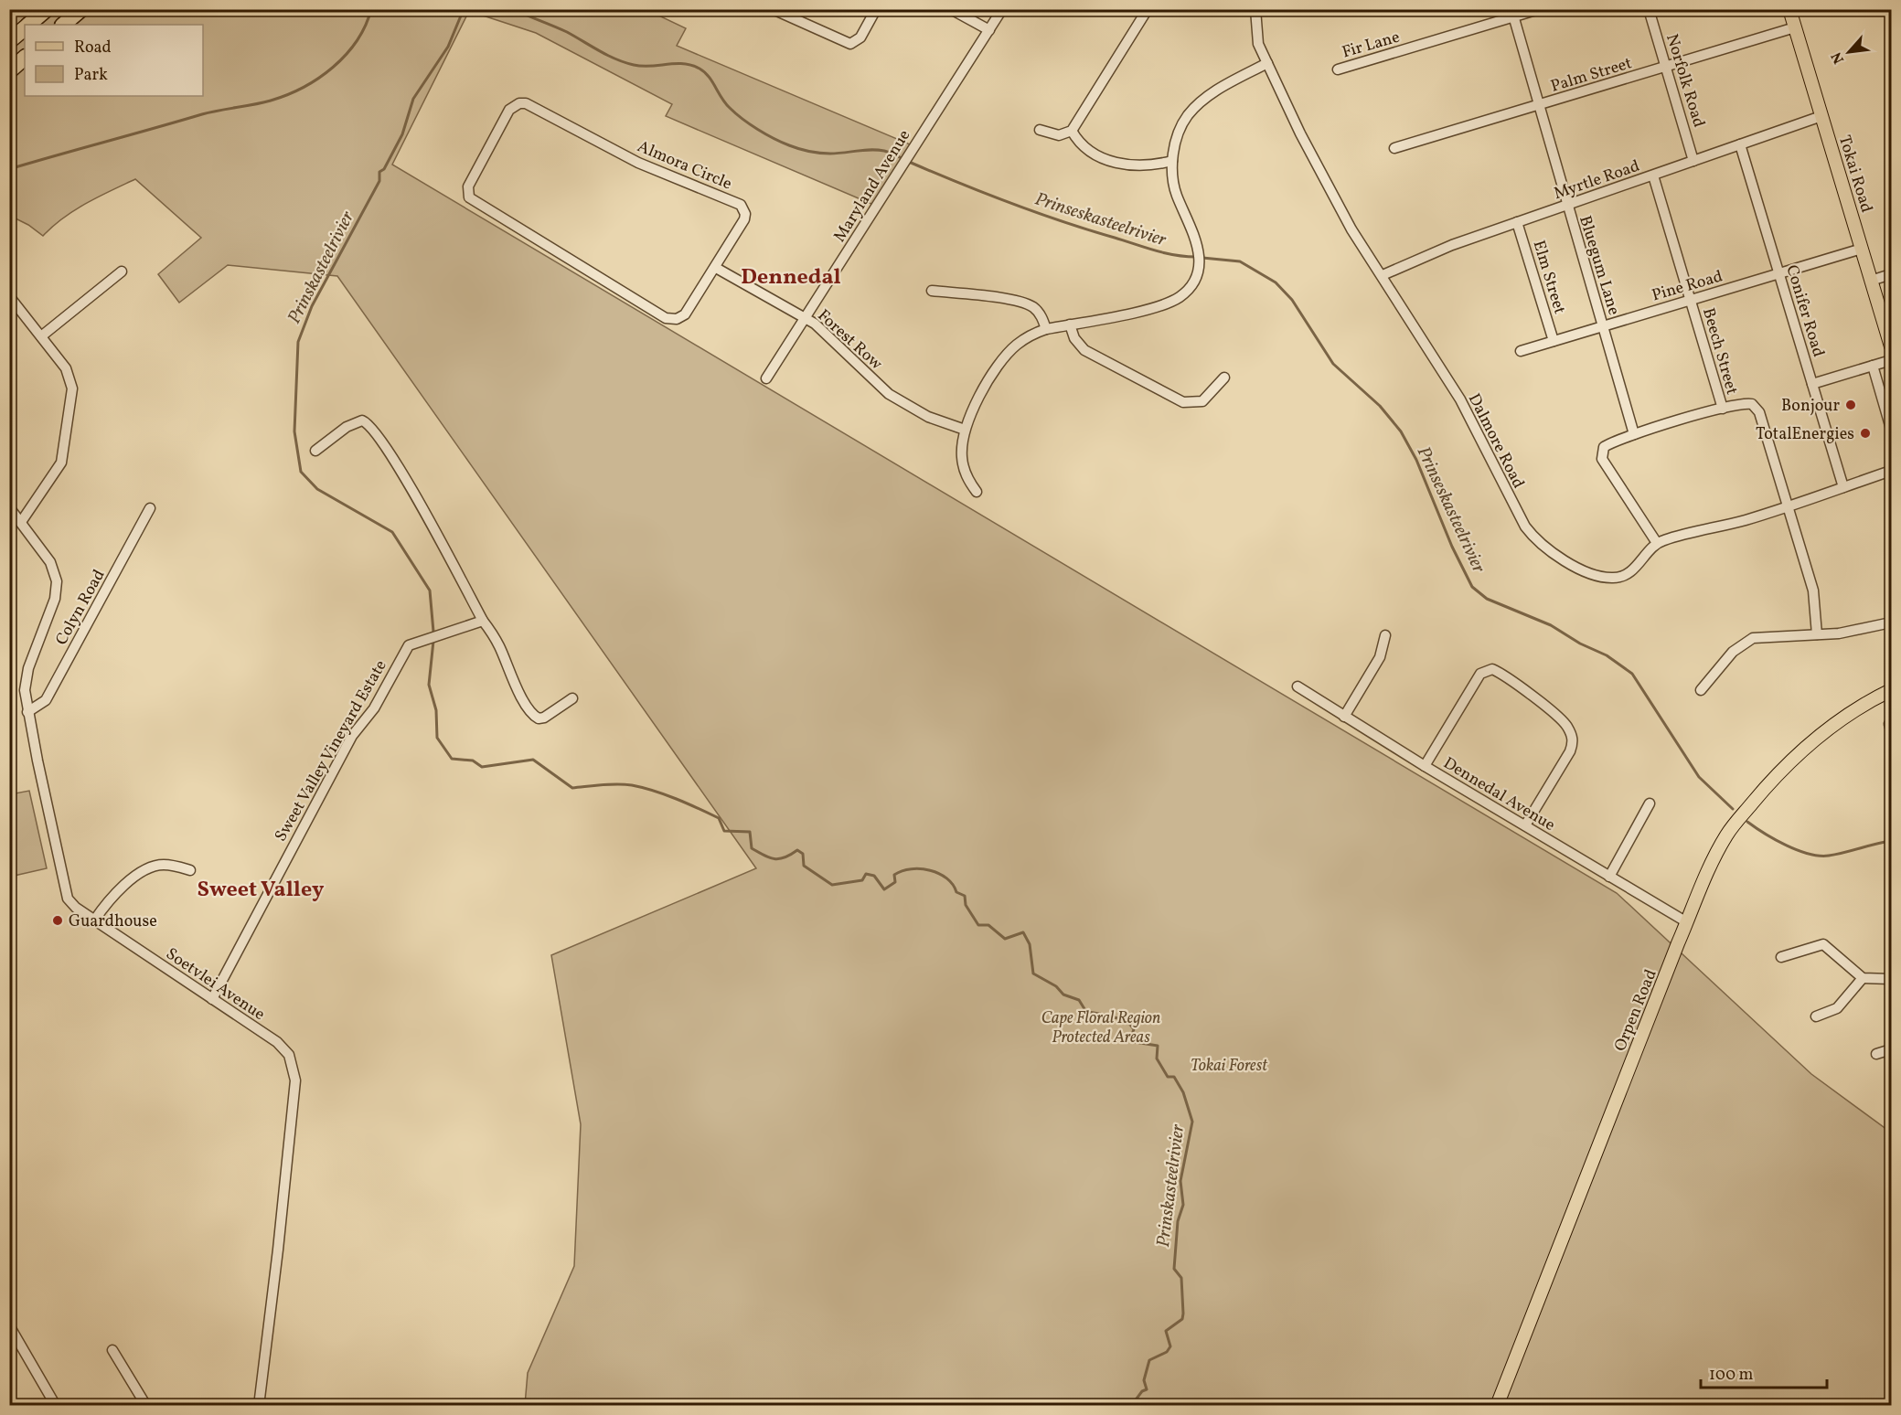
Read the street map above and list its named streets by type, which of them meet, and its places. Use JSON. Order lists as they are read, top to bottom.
{
  "streets": {
    "main road": ["Tokai Road", "Orpen Road"],
    "street": [
      "Fir Lane",
      "Palm Street",
      "Norfolk Road",
      "Almora Circle",
      "Myrtle Road",
      "Maryland Avenue",
      "Bluegum Lane",
      "Elm Street",
      "Pine Road",
      "Conifer Road",
      "Forest Row",
      "Beech Street",
      "Dalmore Road",
      "Colyn Road",
      "Sweet Valley Vineyard Estate",
      "Dennedal Avenue",
      "Soetvlei Avenue"
    ]
  },
  "crossings": [
    ["Fir Lane", "Bluegum Lane"],
    ["Palm Street", "Norfolk Road"],
    ["Palm Street", "Tokai Road"],
    ["Palm Street", "Bluegum Lane"],
    ["Norfolk Road", "Myrtle Road"],
    ["Almora Circle", "Forest Row"],
    ["Tokai Road", "Myrtle Road"],
    ["Tokai Road", "Pine Road"],
    ["Myrtle Road", "Bluegum Lane"],
    ["Myrtle Road", "Elm Street"],
    ["Myrtle Road", "Conifer Road"],
    ["Myrtle Road", "Beech Street"],
    ["Myrtle Road", "Dalmore Road"],
    ["Maryland Avenue", "Forest Row"],
    ["Bluegum Lane", "Pine Road"],
    ["Elm Street", "Pine Road"],
    ["Pine Road", "Conifer Road"],
    ["Pine Road", "Beech Street"],
    ["Colyn Road", "Soetvlei Avenue"],
    ["Sweet Valley Vineyard Estate", "Soetvlei Avenue"],
    ["Dennedal Avenue", "Orpen Road"]
  ],
  "districts": ["Dennedal", "Sweet Valley"],
  "water": ["Prinseskasteelrivier", "Prinskasteelrivier"],
  "parks": ["Cape Floral Region Protected Areas", "Tokai Forest"],
  "places": ["Bonjour", "TotalEnergies", "Guardhouse"],
  "legend": ["Road", "Park"],
  "scale_bar": "100 m",
  "north": "bottom left"
}
